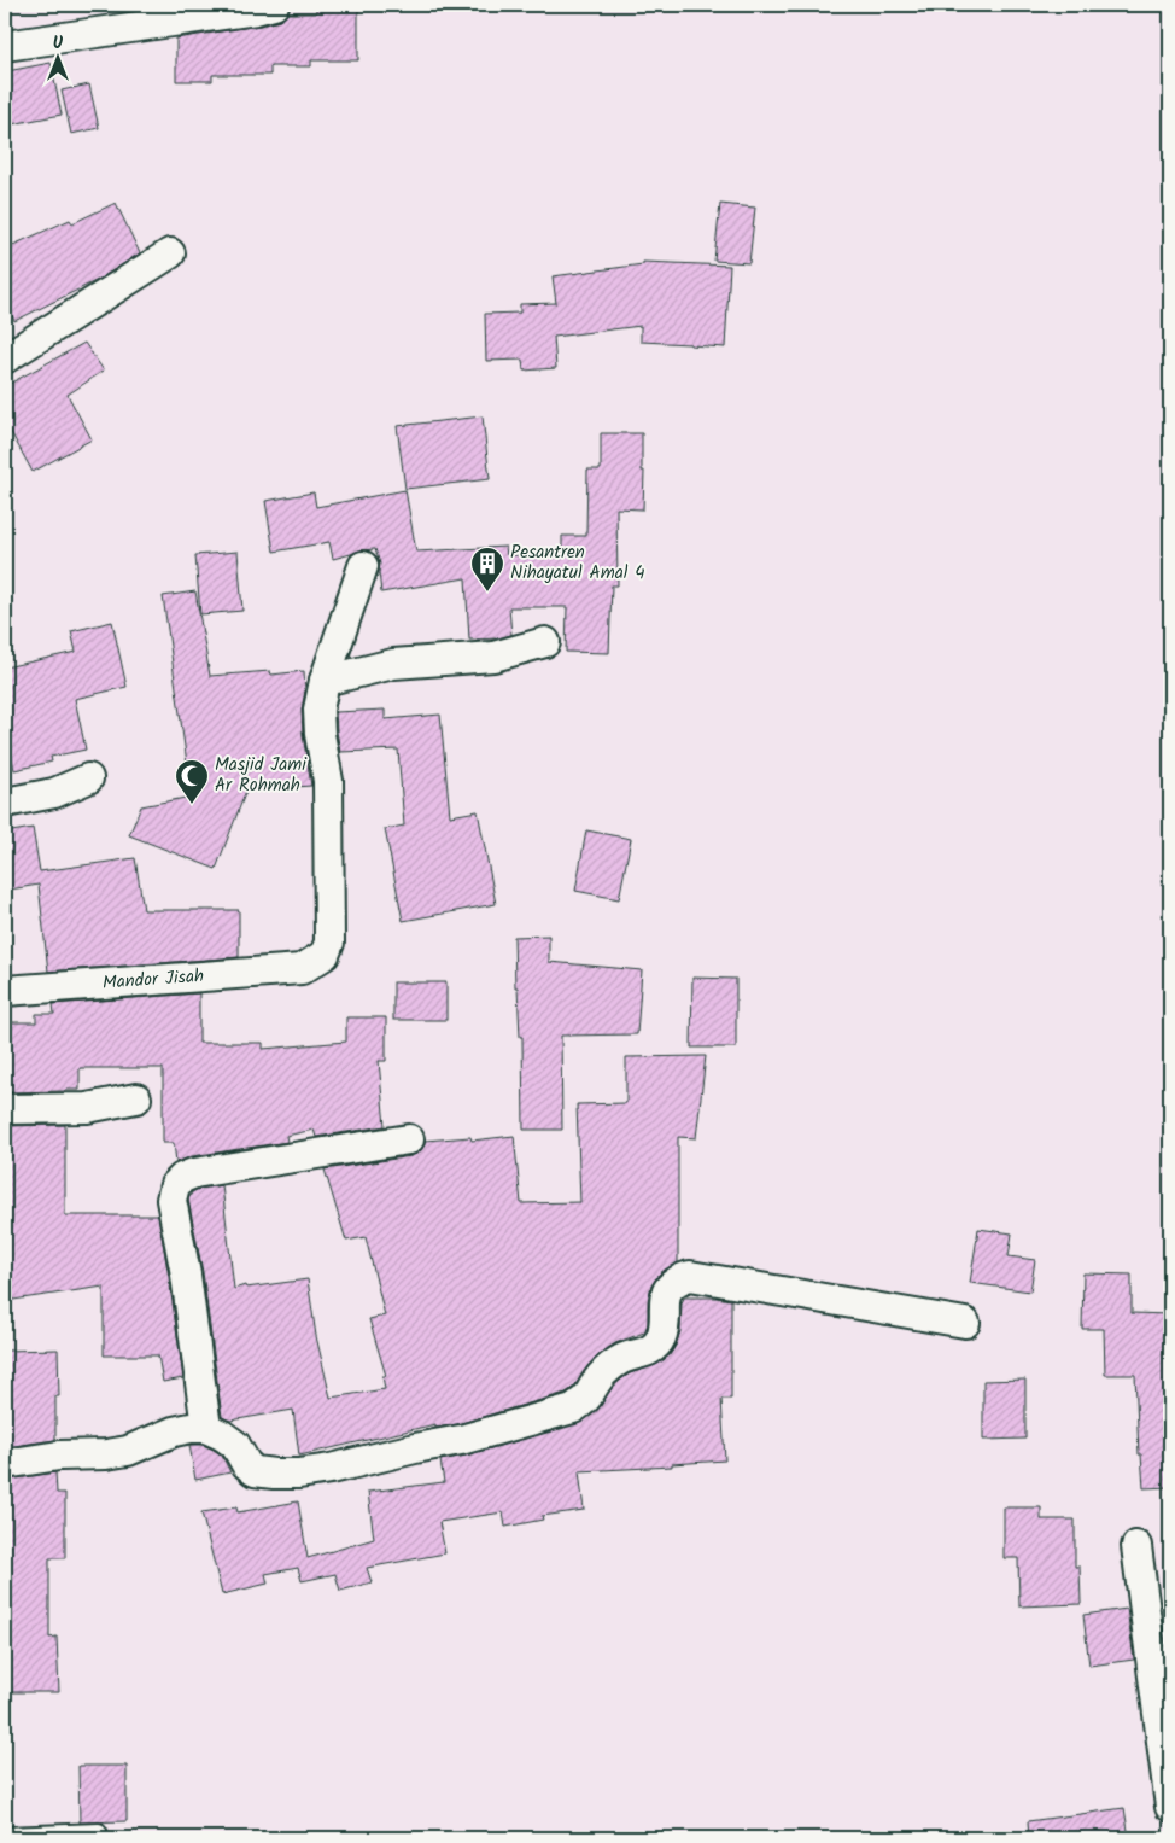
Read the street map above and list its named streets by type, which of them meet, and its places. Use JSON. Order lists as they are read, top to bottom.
{
  "streets": {
    "street": ["Mandor Jisah"]
  },
  "places": {
    "building": ["Pesantren Nihayatul Amal 4"],
    "mosque": ["Masjid Jami Ar Rohmah"]
  },
  "north": "top"
}
